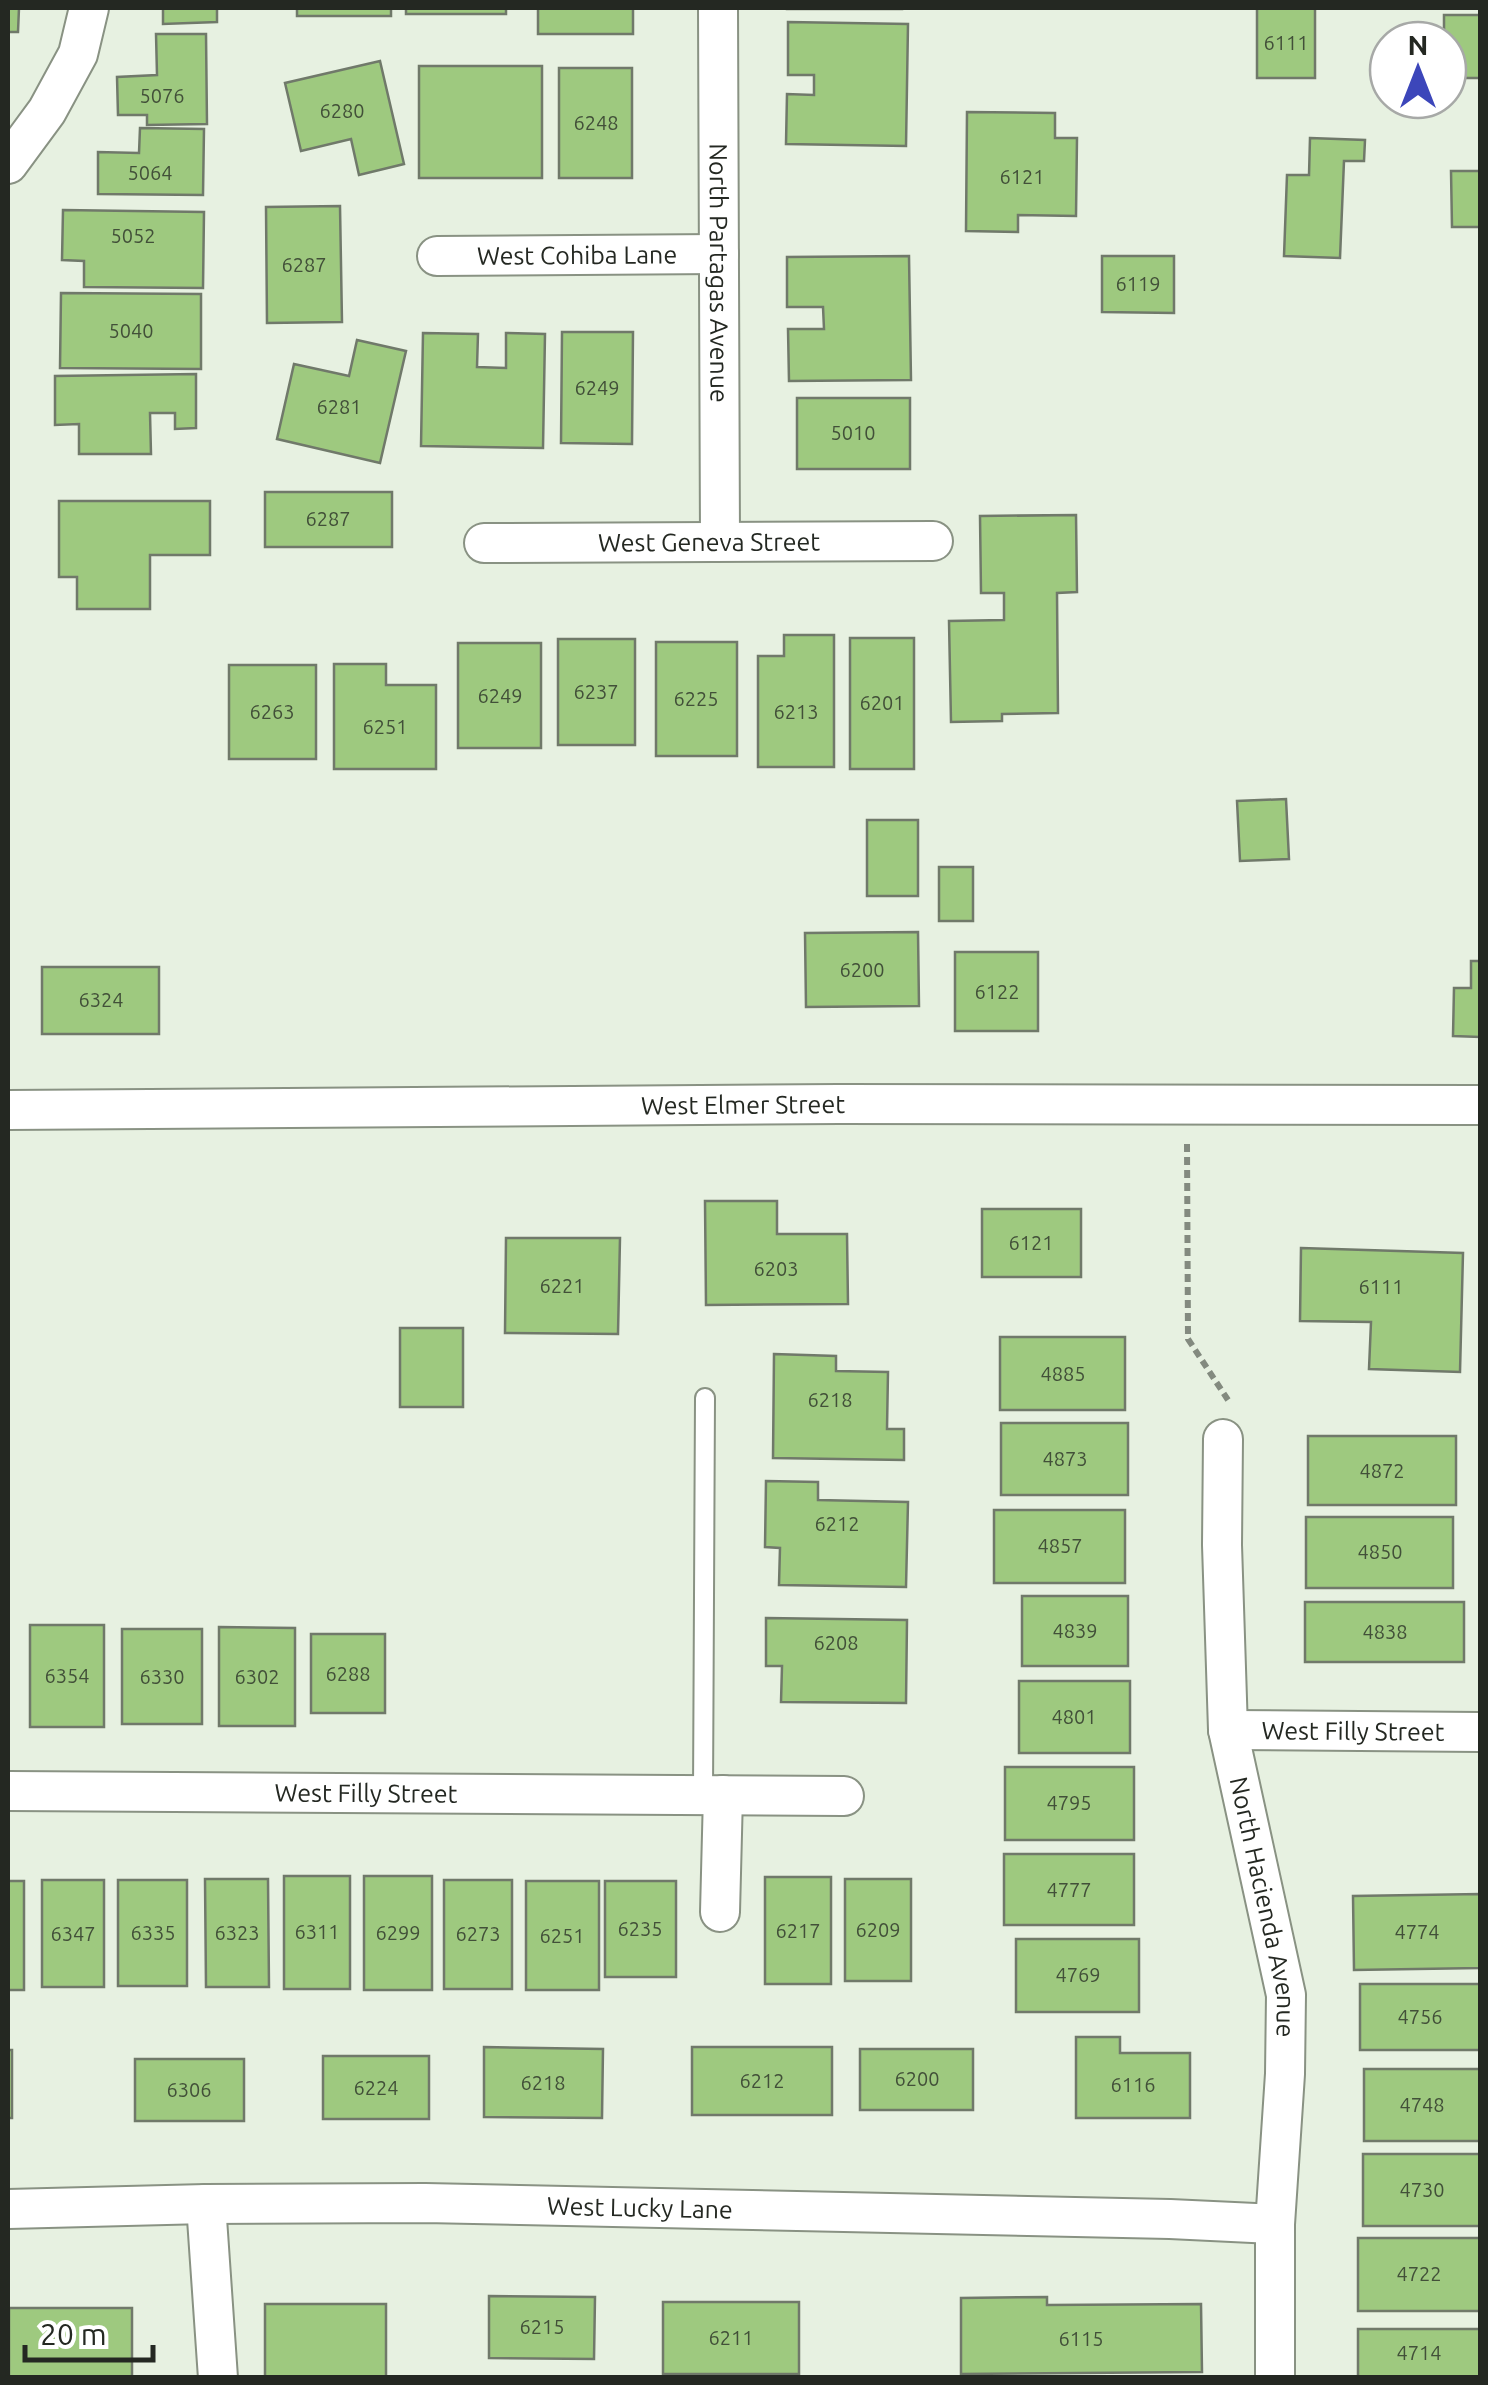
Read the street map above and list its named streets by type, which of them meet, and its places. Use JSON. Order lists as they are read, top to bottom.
{
  "streets": {
    "street": [
      "West Cohiba Lane",
      "North Partagas Avenue",
      "West Geneva Street",
      "West Elmer Street",
      "West Filly Street",
      "North Hacienda Avenue",
      "West Lucky Lane"
    ]
  },
  "crossings": [
    ["West Cohiba Lane", "North Partagas Avenue"],
    ["North Partagas Avenue", "West Geneva Street"],
    ["West Filly Street", "North Hacienda Avenue"],
    ["North Hacienda Avenue", "West Lucky Lane"]
  ],
  "house_numbers": [
    "6111",
    "5076",
    "6280",
    "6248",
    "5064",
    "6121",
    "5052",
    "6287",
    "6119",
    "5040",
    "6249",
    "6281",
    "5010",
    "6287",
    "6237",
    "6249",
    "6225",
    "6201",
    "6263",
    "6213",
    "6251",
    "6200",
    "6122",
    "6324",
    "6121",
    "6203",
    "6221",
    "6111",
    "4885",
    "6218",
    "4873",
    "4872",
    "6212",
    "4857",
    "4850",
    "4839",
    "4838",
    "6208",
    "6288",
    "6354",
    "6330",
    "6302",
    "4801",
    "4795",
    "4777",
    "6235",
    "6209",
    "6217",
    "6311",
    "4774",
    "6335",
    "6323",
    "6299",
    "6347",
    "6273",
    "6251",
    "4769",
    "4756",
    "6200",
    "6212",
    "6218",
    "6116",
    "6224",
    "6306",
    "4748",
    "4730",
    "4722",
    "6215",
    "6211",
    "6115",
    "4714"
  ],
  "scale_bar": "20 m",
  "north": "top"
}
